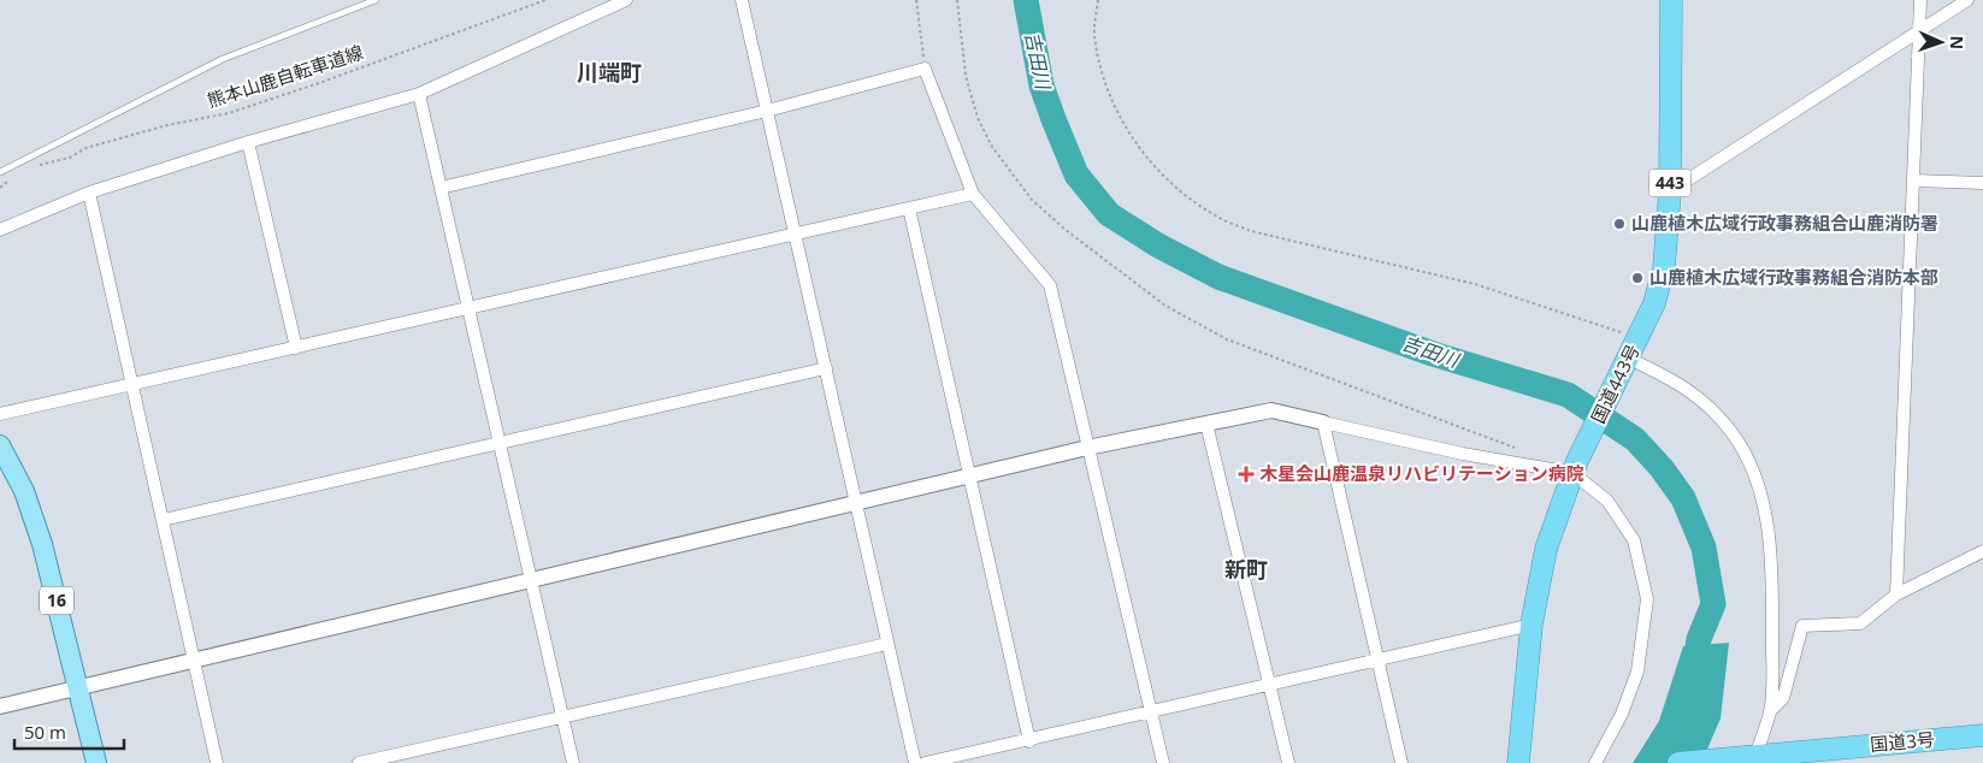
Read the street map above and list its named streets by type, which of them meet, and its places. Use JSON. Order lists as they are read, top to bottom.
{
  "streets": {
    "highway": ["443", "国道443号", "国道3号"],
    "main road": ["16"],
    "path": ["熊本山鹿自転車道線"]
  },
  "districts": ["川端町", "新町"],
  "water": ["吉田川"],
  "places": {
    "other": ["山鹿植木広域行政事務組合山鹿消防署", "山鹿植木広域行政事務組合消防本部"],
    "health": ["木星会山鹿温泉リハビリテーション病院"]
  },
  "scale_bar": "50 m",
  "north": "right"
}
